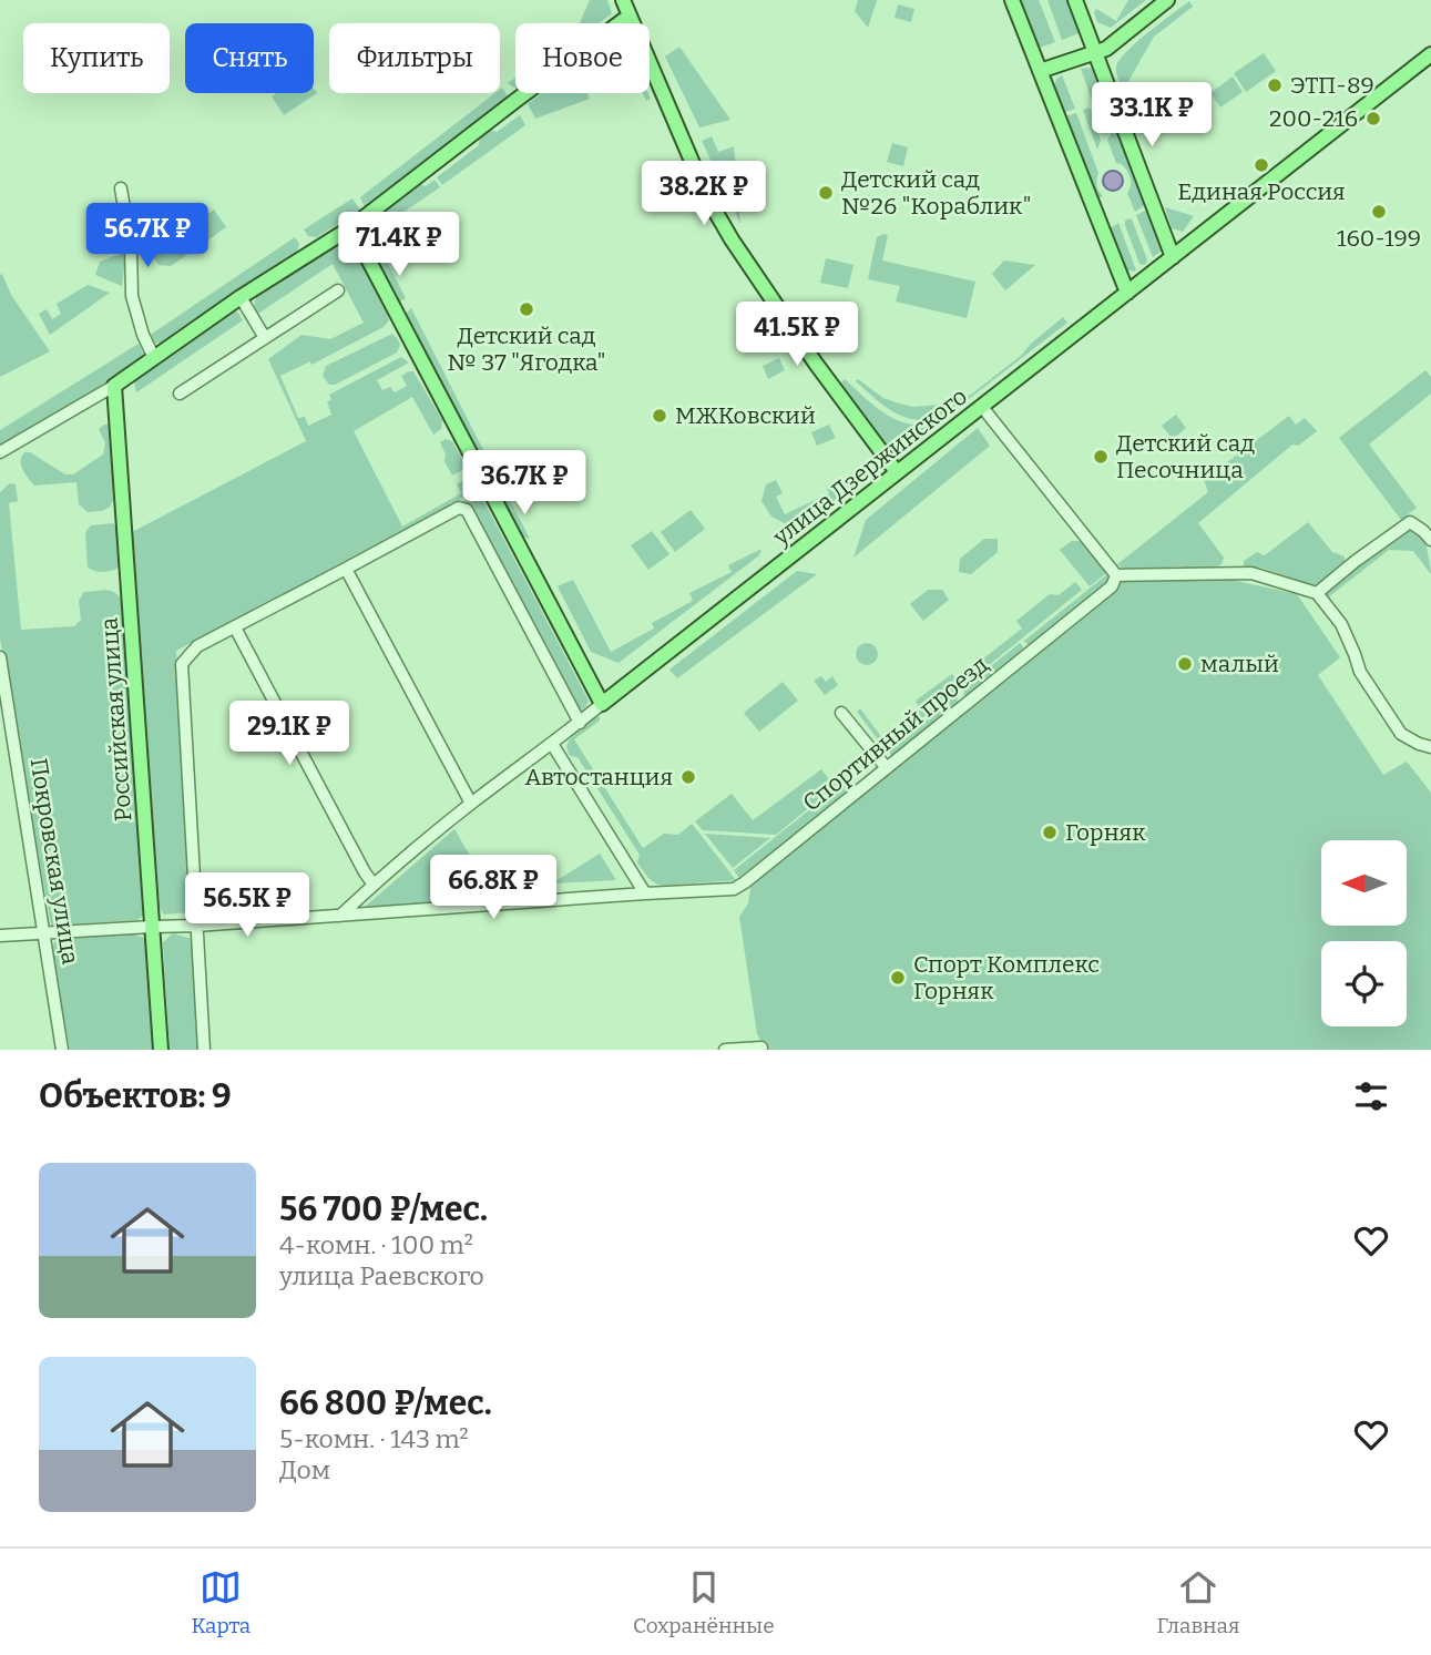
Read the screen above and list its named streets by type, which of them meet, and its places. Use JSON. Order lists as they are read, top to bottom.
{
  "streets": {
    "main road": ["улица Дзержинского", "Российская улица"],
    "street": ["Спортивный проезд", "Покровская улица"]
  },
  "crossings": [
    ["улица Дзержинского", "Спортивный проезд"],
    ["Российская улица", "Спортивный проезд"],
    ["Спортивный проезд", "Покровская улица"]
  ],
  "places": [
    "ЭТП-89",
    "200-216",
    "Единая Россия",
    "Детский сад №26 \"Кораблик\"",
    "160-199",
    "Детский сад № 37 \"Ягодка\"",
    "МЖКовский",
    "Детский сад Песочница",
    "малый",
    "Автостанция",
    "Горняк",
    "Спорт Комплекс Горняк"
  ],
  "north": "left",
  "page": {
    "chip": [
      "Купить",
      "Снять",
      "Фильтры",
      "Новое"
    ],
    "price": [
      "33.1K ₽",
      "38.2K ₽",
      "56.7K ₽",
      "71.4K ₽",
      "41.5K ₽",
      "36.7K ₽",
      "29.1K ₽",
      "66.8K ₽",
      "56.5K ₽"
    ],
    "heading": "Объектов: 9",
    "list": [
      {
        "name": "56 700 ₽/мес.",
        "note": "4-комн. · 100 m² · улица Раевского"
      },
      {
        "name": "66 800 ₽/мес.",
        "note": "5-комн. · 143 m² · Дом"
      }
    ],
    "tabs": ["Карта", "Сохранённые", "Главная"]
  }
}
